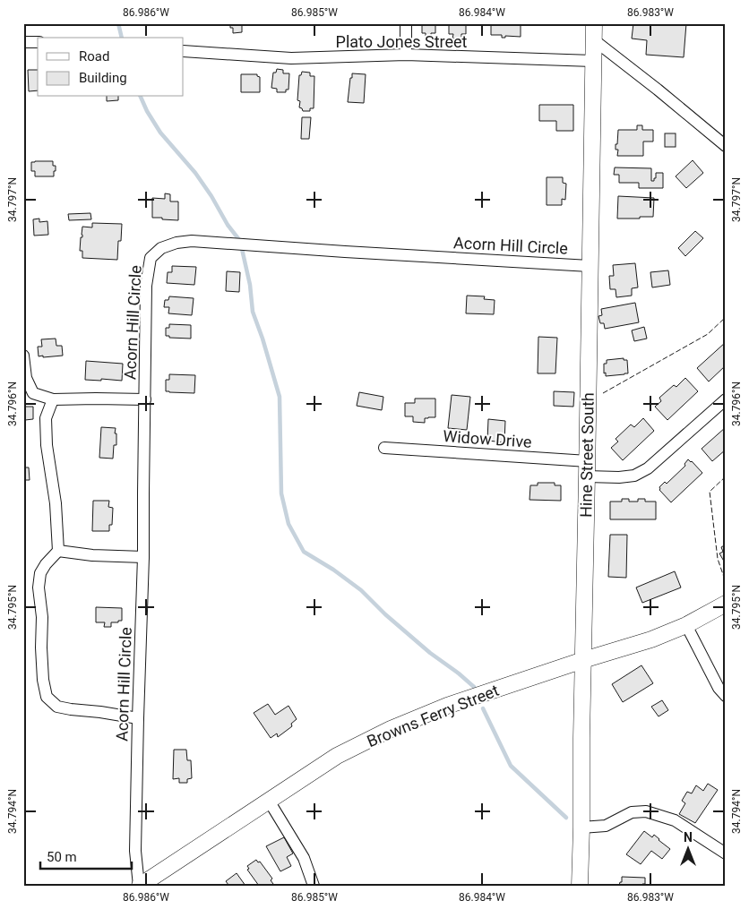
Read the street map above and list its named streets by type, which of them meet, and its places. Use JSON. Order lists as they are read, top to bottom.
{
  "streets": {
    "street": [
      "Plato Jones Street",
      "Acorn Hill Circle",
      "Widow Drive",
      "Hine Street South",
      "Browns Ferry Street"
    ]
  },
  "crossings": [
    ["Plato Jones Street", "Hine Street South"],
    ["Acorn Hill Circle", "Hine Street South"],
    ["Acorn Hill Circle", "Browns Ferry Street"],
    ["Widow Drive", "Hine Street South"],
    ["Hine Street South", "Browns Ferry Street"]
  ],
  "legend": ["Road", "Building"],
  "scale_bar": "50 m",
  "north": "top",
  "coordinates": [
    "86.986°W",
    "86.985°W",
    "86.984°W",
    "86.983°W",
    "34.797°N",
    "34.796°N",
    "34.795°N",
    "34.794°N"
  ]
}
